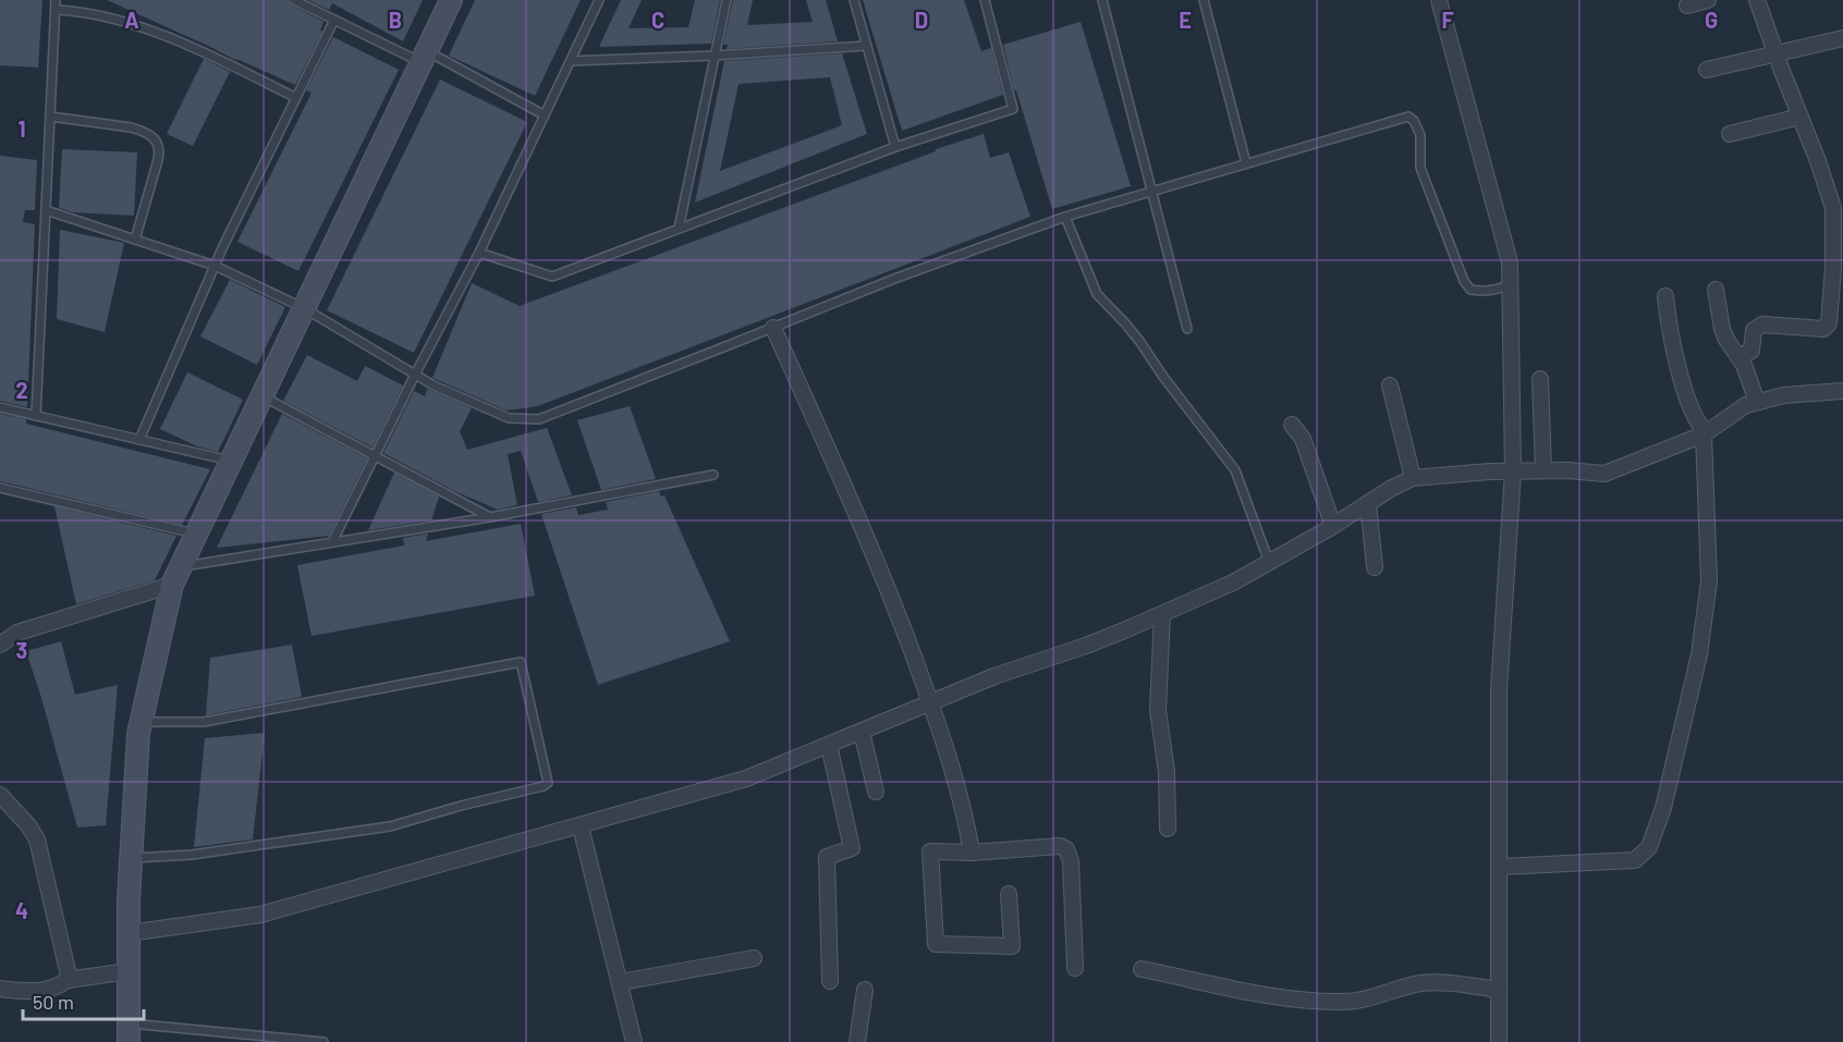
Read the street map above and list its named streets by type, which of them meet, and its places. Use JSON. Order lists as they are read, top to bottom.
{
  "scale_bar": "50 m",
  "grid": {
    "columns": [
      "A",
      "B",
      "C",
      "D",
      "E",
      "F",
      "G"
    ],
    "rows": [
      "1",
      "2",
      "3",
      "4"
    ]
  }
}
